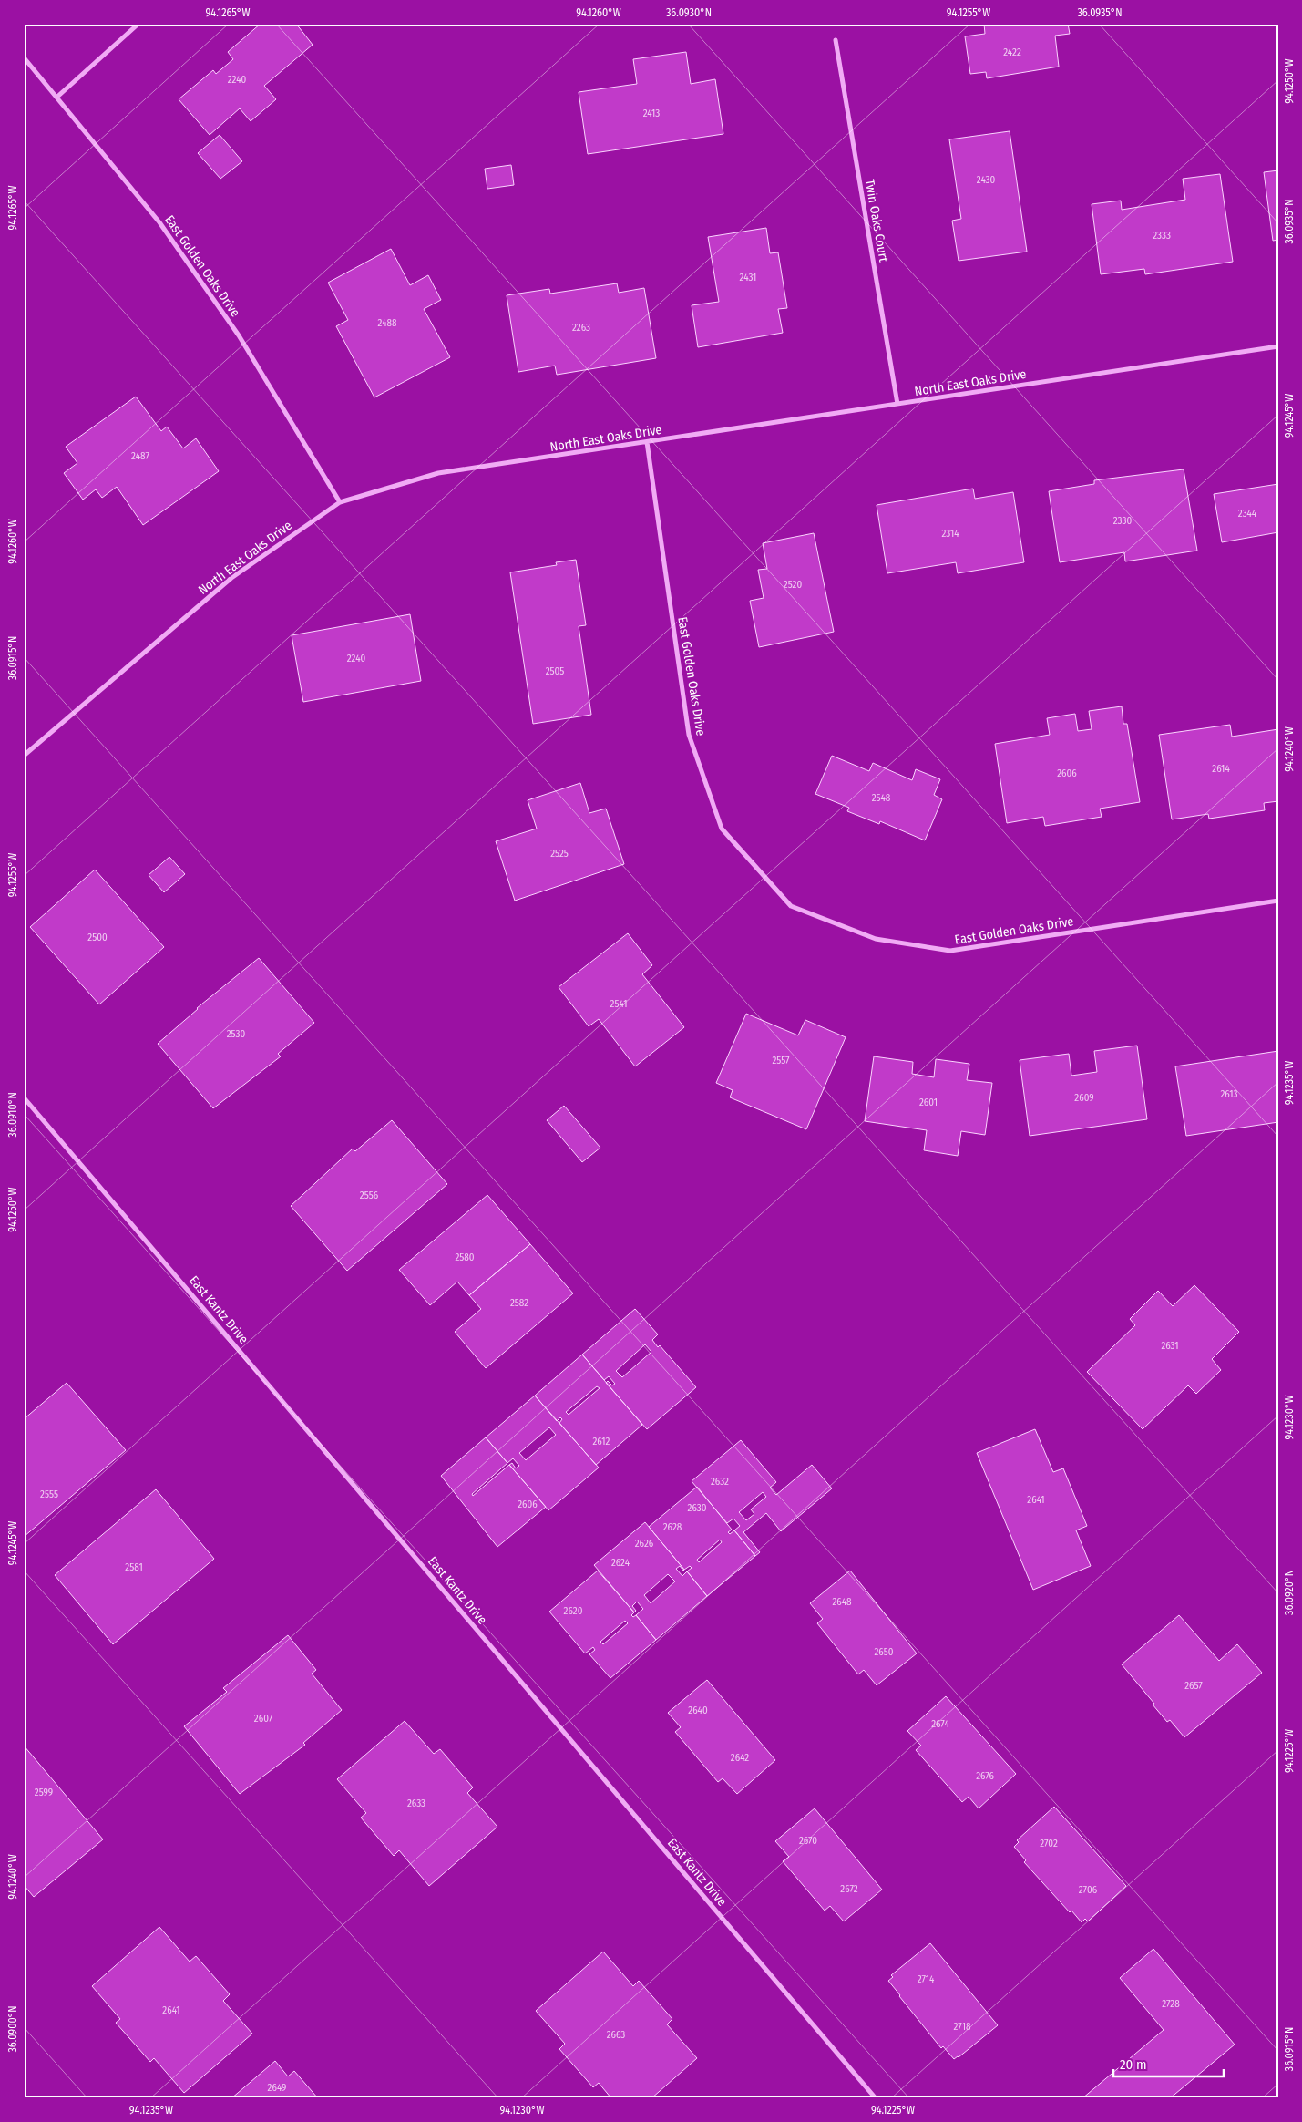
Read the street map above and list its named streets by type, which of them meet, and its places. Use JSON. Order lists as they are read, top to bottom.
{
  "streets": {
    "street": [
      "Twin Oaks Court",
      "East Golden Oaks Drive",
      "North East Oaks Drive",
      "East Kantz Drive"
    ]
  },
  "crossings": [
    ["Twin Oaks Court", "North East Oaks Drive"],
    ["East Golden Oaks Drive", "North East Oaks Drive"]
  ],
  "house_numbers": [
    "2422",
    "2240",
    "2413",
    "2430",
    "2333",
    "2431",
    "2488",
    "2263",
    "2487",
    "2344",
    "2330",
    "2314",
    "2520",
    "2240",
    "2505",
    "2614",
    "2606",
    "2548",
    "2525",
    "2500",
    "2541",
    "2530",
    "2557",
    "2613",
    "2609",
    "2601",
    "2556",
    "2580",
    "2582",
    "2631",
    "2612",
    "2632",
    "2555",
    "2641",
    "2606",
    "2630",
    "2628",
    "2626",
    "2624",
    "2581",
    "2648",
    "2620",
    "2650",
    "2657",
    "2640",
    "2607",
    "2674",
    "2642",
    "2676",
    "2599",
    "2633",
    "2670",
    "2702",
    "2672",
    "2706",
    "2714",
    "2728",
    "2641",
    "2718",
    "2663",
    "2649"
  ],
  "scale_bar": "20 m",
  "coordinates": [
    "94.1265°W",
    "94.1260°W",
    "36.0930°N",
    "94.1255°W",
    "36.0935°N",
    "94.1250°W",
    "94.1245°W",
    "36.0915°N",
    "94.1240°W",
    "94.1235°W",
    "36.0910°N",
    "94.1230°W",
    "36.0920°N",
    "94.1225°W",
    "36.0900°N"
  ]
}
